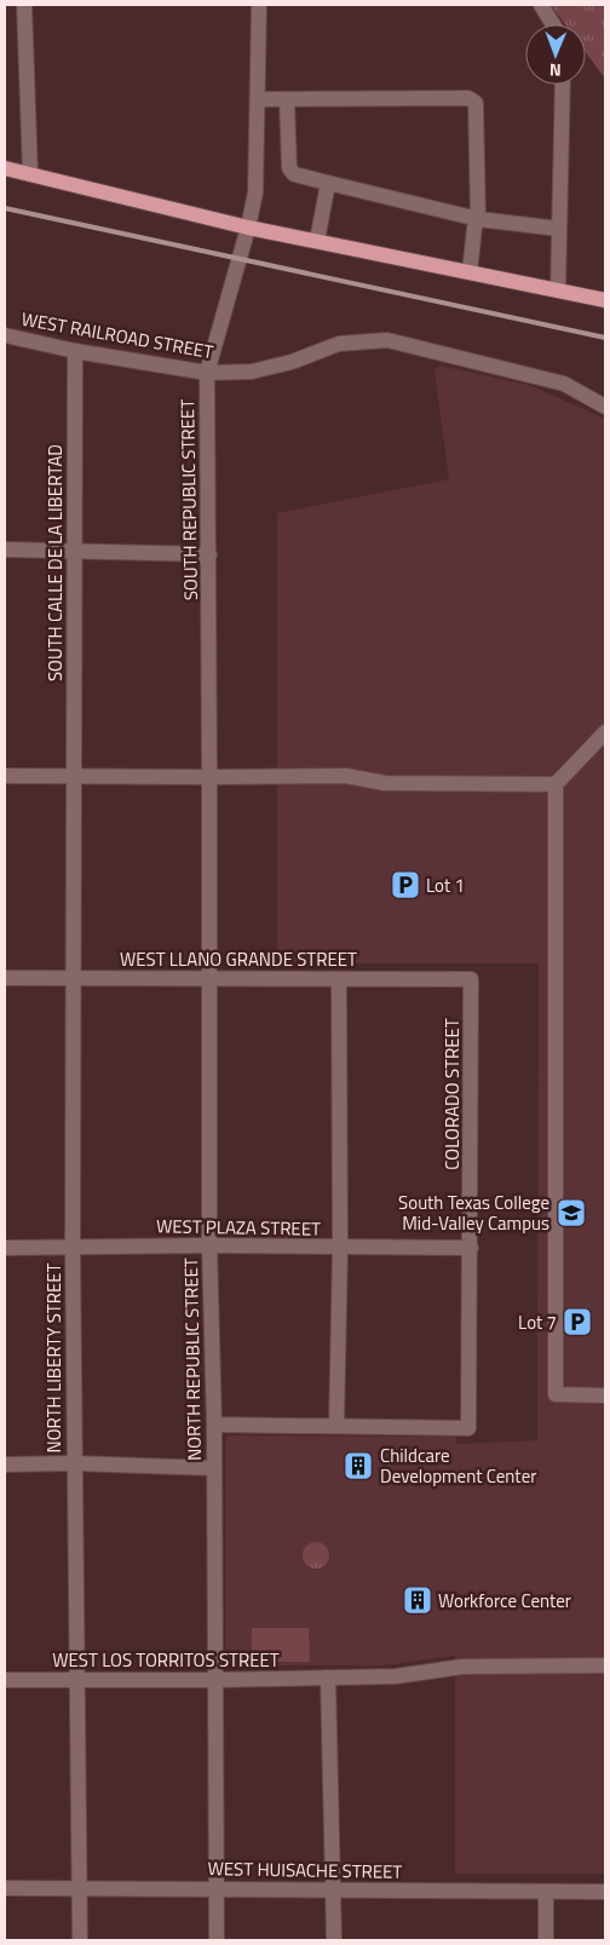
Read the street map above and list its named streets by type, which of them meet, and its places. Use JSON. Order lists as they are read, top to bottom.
{
  "streets": {
    "street": [
      "WEST RAILROAD STREET",
      "SOUTH REPUBLIC STREET",
      "SOUTH CALLE DE LA LIBERTAD",
      "WEST LLANO GRANDE STREET",
      "COLORADO STREET",
      "WEST PLAZA STREET",
      "NORTH LIBERTY STREET",
      "NORTH REPUBLIC STREET",
      "WEST LOS TORRITOS STREET",
      "WEST HUISACHE STREET"
    ]
  },
  "crossings": [
    ["WEST RAILROAD STREET", "SOUTH REPUBLIC STREET"],
    ["WEST RAILROAD STREET", "SOUTH CALLE DE LA LIBERTAD"],
    ["SOUTH REPUBLIC STREET", "NORTH REPUBLIC STREET"],
    ["SOUTH CALLE DE LA LIBERTAD", "NORTH LIBERTY STREET"],
    ["WEST LLANO GRANDE STREET", "COLORADO STREET"],
    ["WEST LLANO GRANDE STREET", "NORTH LIBERTY STREET"],
    ["WEST LLANO GRANDE STREET", "NORTH REPUBLIC STREET"],
    ["COLORADO STREET", "WEST PLAZA STREET"],
    ["WEST PLAZA STREET", "NORTH LIBERTY STREET"],
    ["WEST PLAZA STREET", "NORTH REPUBLIC STREET"],
    ["NORTH LIBERTY STREET", "WEST LOS TORRITOS STREET"],
    ["NORTH LIBERTY STREET", "WEST HUISACHE STREET"],
    ["NORTH REPUBLIC STREET", "WEST LOS TORRITOS STREET"],
    ["NORTH REPUBLIC STREET", "WEST HUISACHE STREET"]
  ],
  "places": {
    "parking": ["Lot 1", "Lot 7"],
    "school or university": ["South Texas College Mid-Valley Campus"],
    "building": ["Childcare Development Center", "Workforce Center"]
  },
  "north": "bottom"
}
